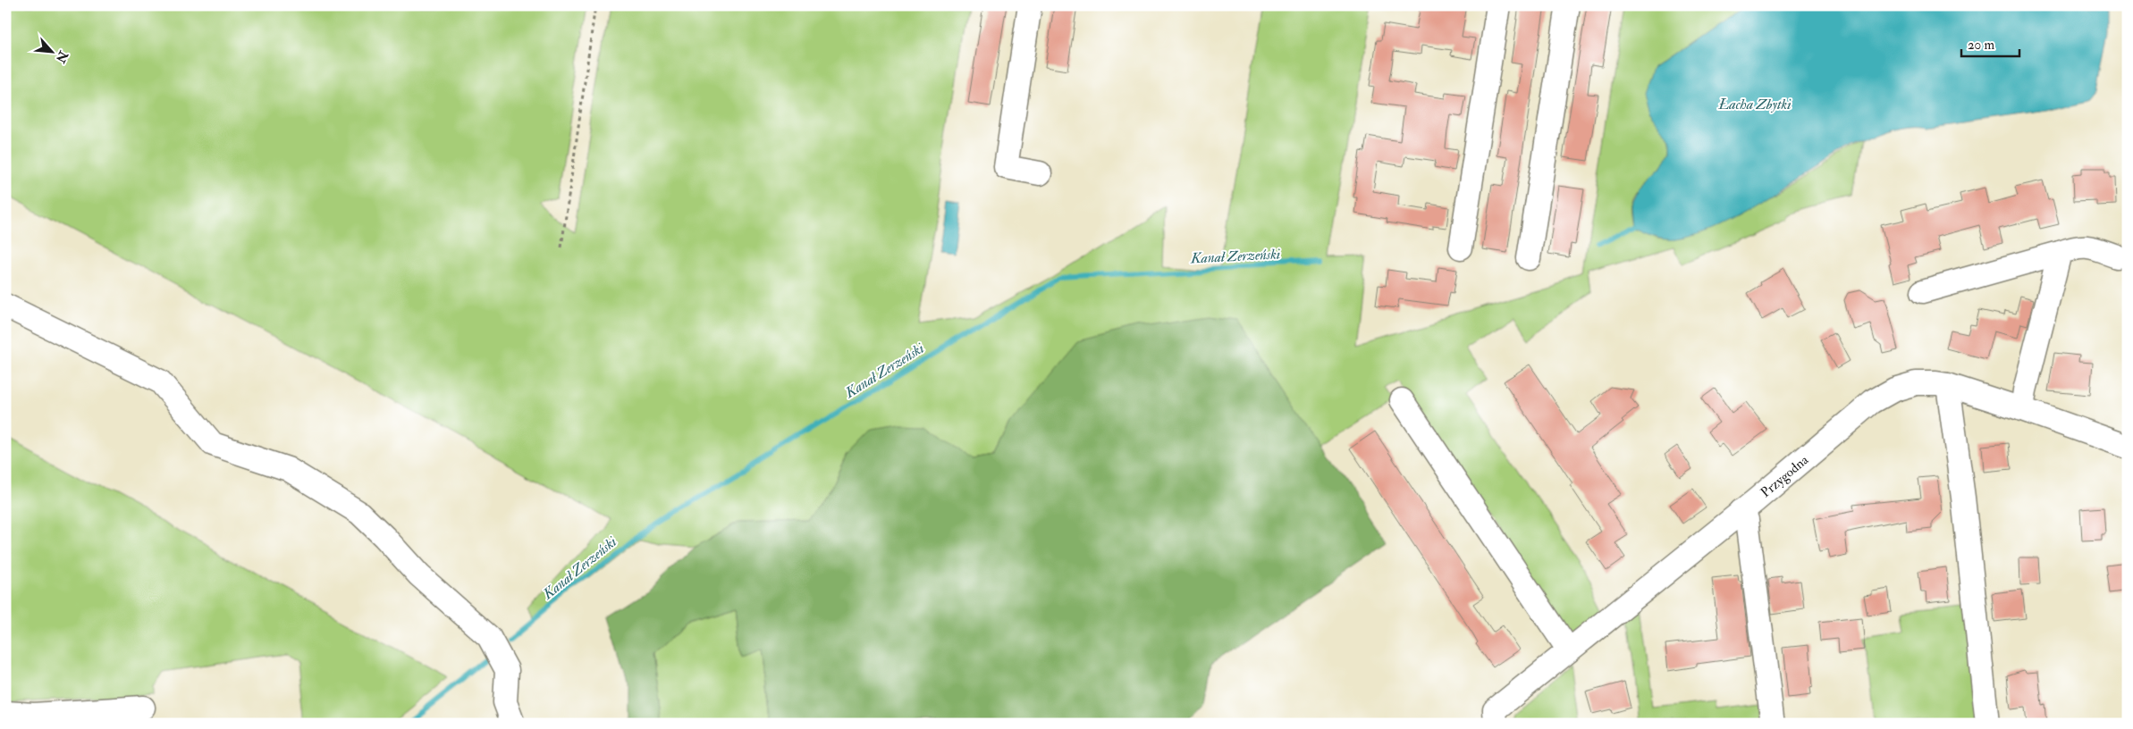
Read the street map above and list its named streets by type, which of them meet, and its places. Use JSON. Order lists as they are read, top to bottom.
{
  "streets": {
    "street": ["Przygodna"]
  },
  "water": ["Łacha Zbytki", "Kanał Zerzeński"],
  "scale_bar": "20 m",
  "north": "bottom right"
}
